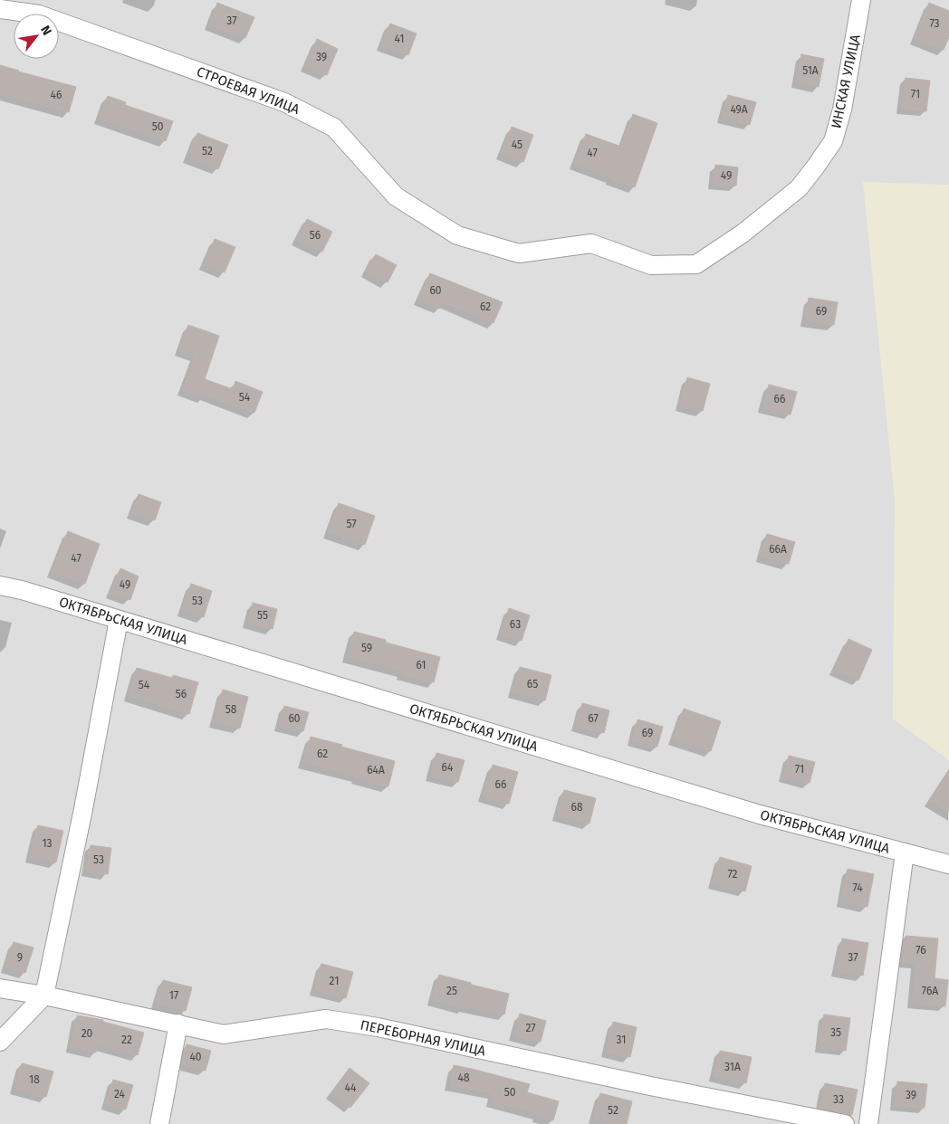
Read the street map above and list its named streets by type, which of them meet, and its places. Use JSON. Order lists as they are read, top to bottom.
{
  "streets": {
    "street": [
      "ИНСКАЯ УЛИЦА",
      "СТРОЕВАЯ УЛИЦА",
      "ОКТЯБРЬСКАЯ УЛИЦА",
      "ПЕРЕБОРНАЯ УЛИЦА"
    ]
  },
  "crossings": [
    ["ИНСКАЯ УЛИЦА", "СТРОЕВАЯ УЛИЦА"]
  ],
  "house_numbers": [
    "37",
    "73",
    "41",
    "39",
    "51А",
    "71",
    "46",
    "49А",
    "50",
    "45",
    "52",
    "47",
    "49",
    "56",
    "60",
    "62",
    "69",
    "54",
    "66",
    "57",
    "66А",
    "47",
    "49",
    "53",
    "55",
    "63",
    "59",
    "61",
    "65",
    "54",
    "56",
    "58",
    "60",
    "67",
    "69",
    "62",
    "64",
    "71",
    "64А",
    "66",
    "68",
    "13",
    "53",
    "72",
    "74",
    "76",
    "9",
    "37",
    "21",
    "25",
    "76А",
    "17",
    "27",
    "35",
    "20",
    "22",
    "31",
    "40",
    "31А",
    "48",
    "18",
    "44",
    "50",
    "24",
    "39",
    "33",
    "52"
  ],
  "north": "top right"
}
